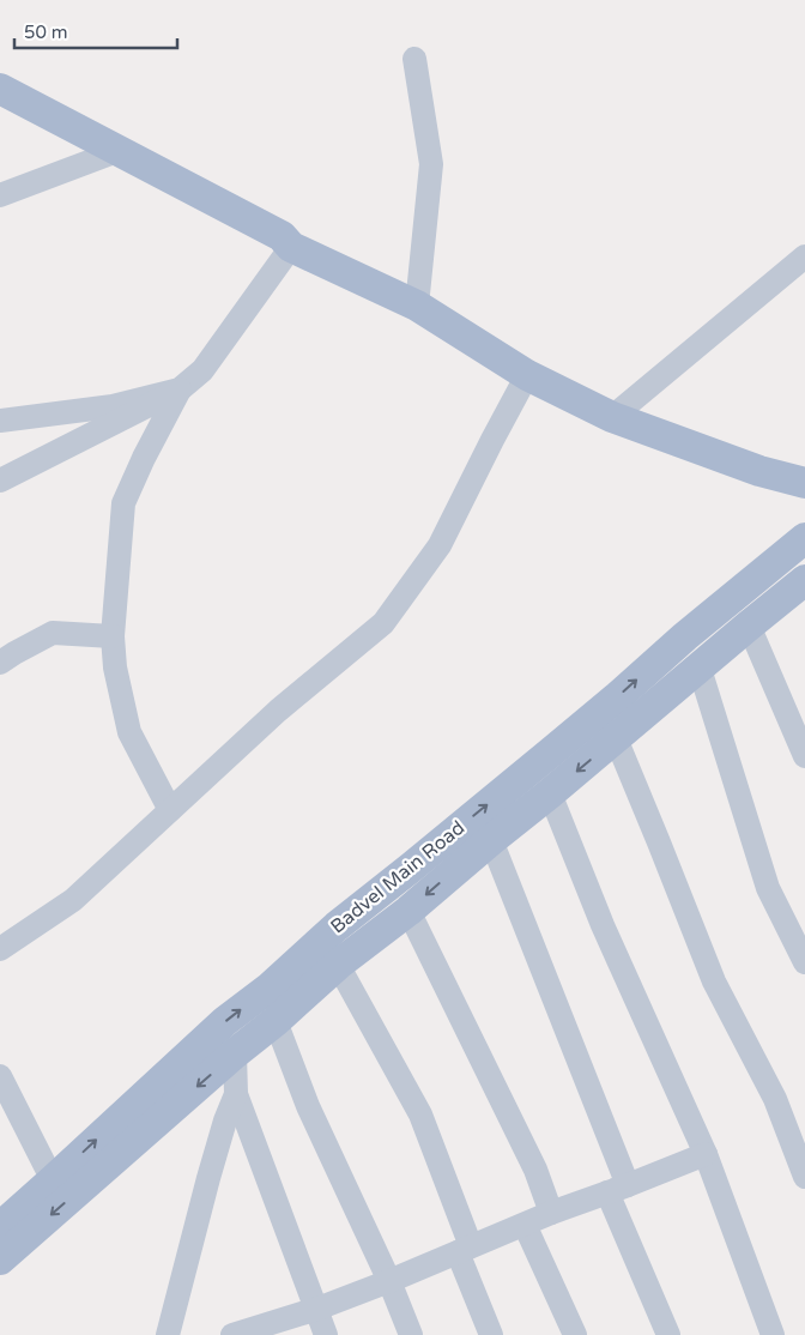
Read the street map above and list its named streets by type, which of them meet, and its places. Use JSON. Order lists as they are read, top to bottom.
{
  "streets": {
    "main road": ["Badvel Main Road"]
  },
  "scale_bar": "50 m"
}
